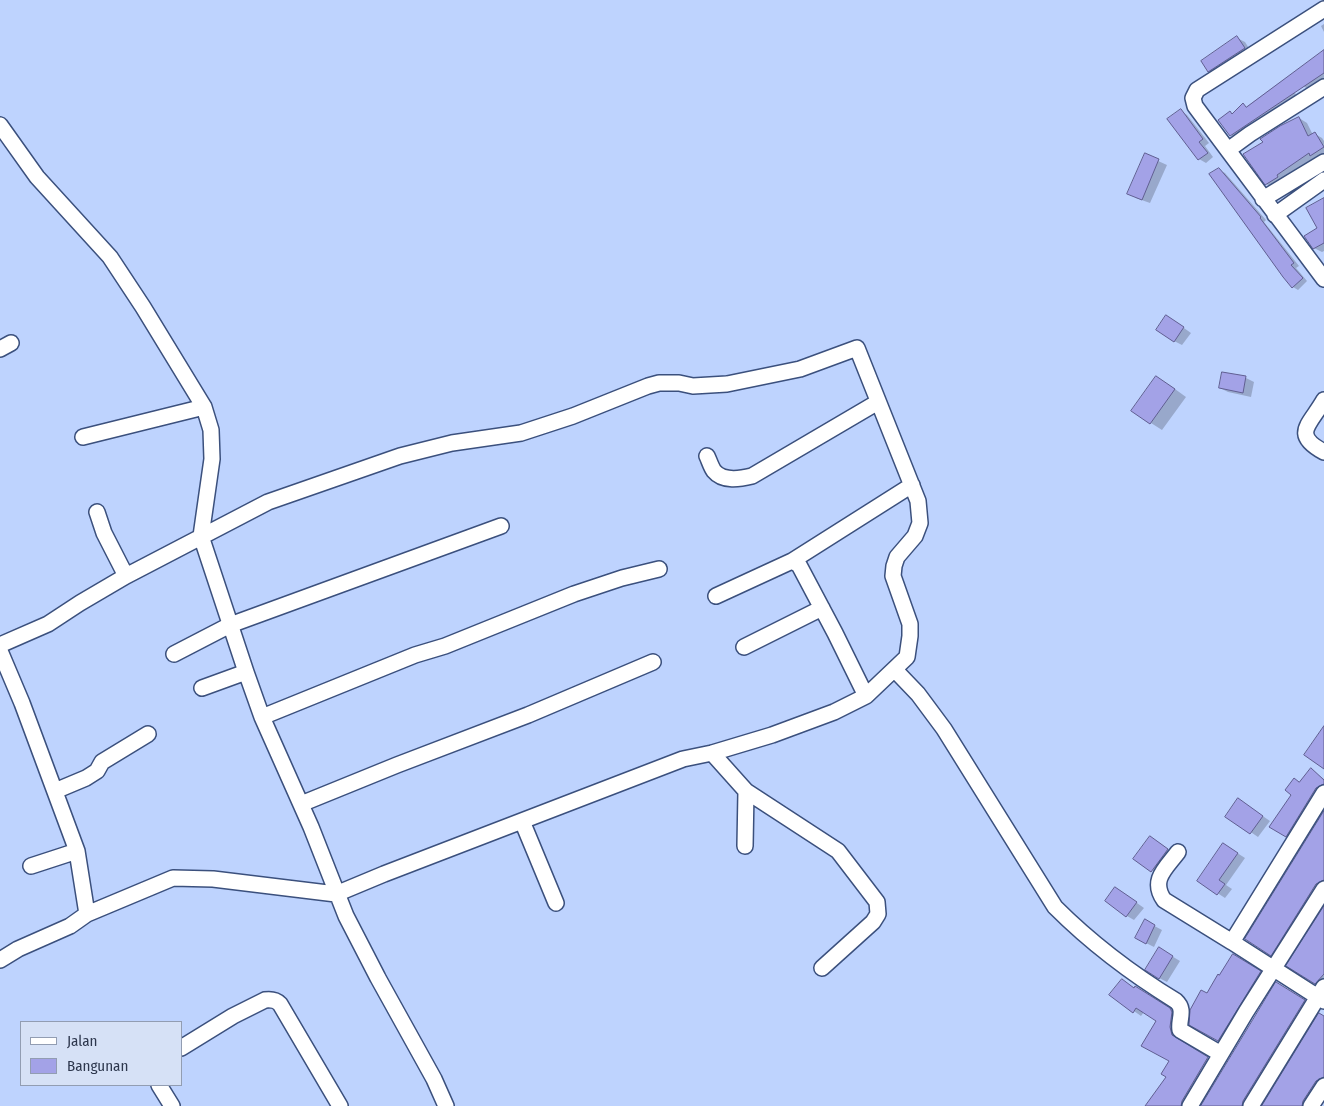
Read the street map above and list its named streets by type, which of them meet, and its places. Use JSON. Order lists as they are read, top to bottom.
{
  "legend": ["Jalan", "Bangunan"]
}
